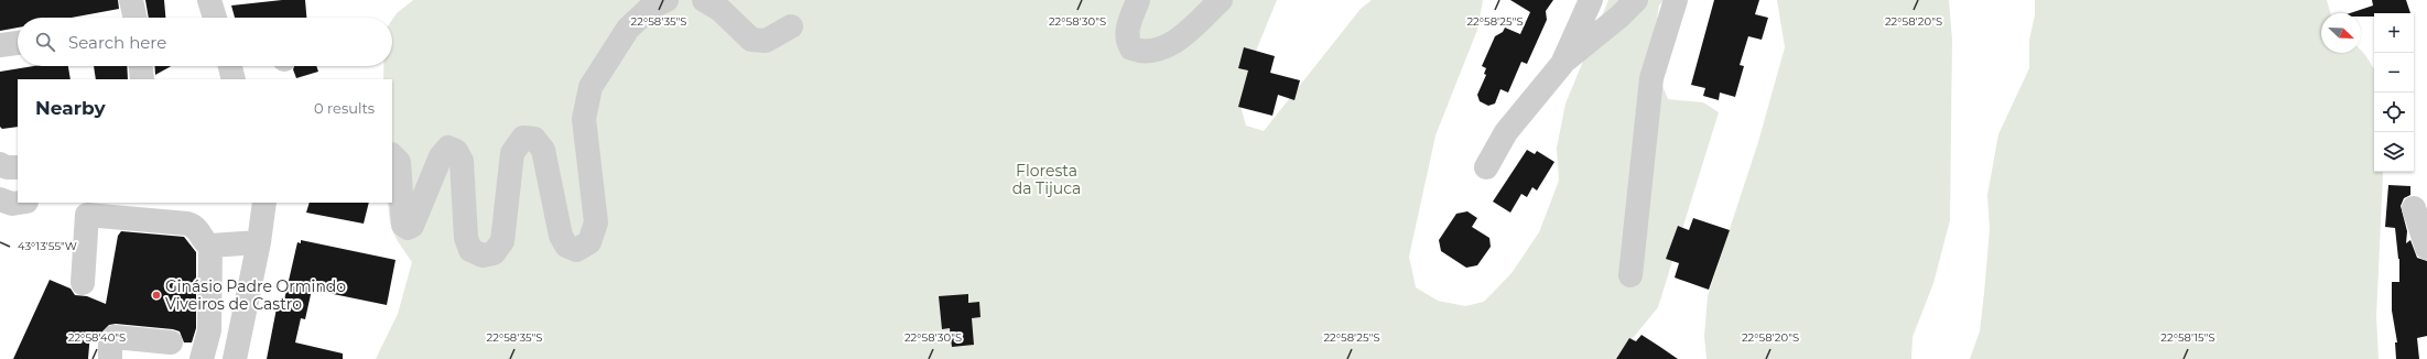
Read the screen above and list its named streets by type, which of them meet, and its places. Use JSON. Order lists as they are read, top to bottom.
{
  "parks": ["Floresta da Tijuca"],
  "places": ["Ginásio Padre Ormindo Viveiros de Castro"],
  "north": "bottom right",
  "page": {
    "map_buttons": ["+", "−"],
    "search": "Search here",
    "heading": ["Nearby", "0 results"]
  },
  "coordinates": [
    "22°58'35\"S",
    "22°58'30\"S",
    "22°58'25\"S",
    "22°58'20\"S",
    "43°13'55\"W",
    "22°58'40\"S",
    "22°58'15\"S"
  ]
}
